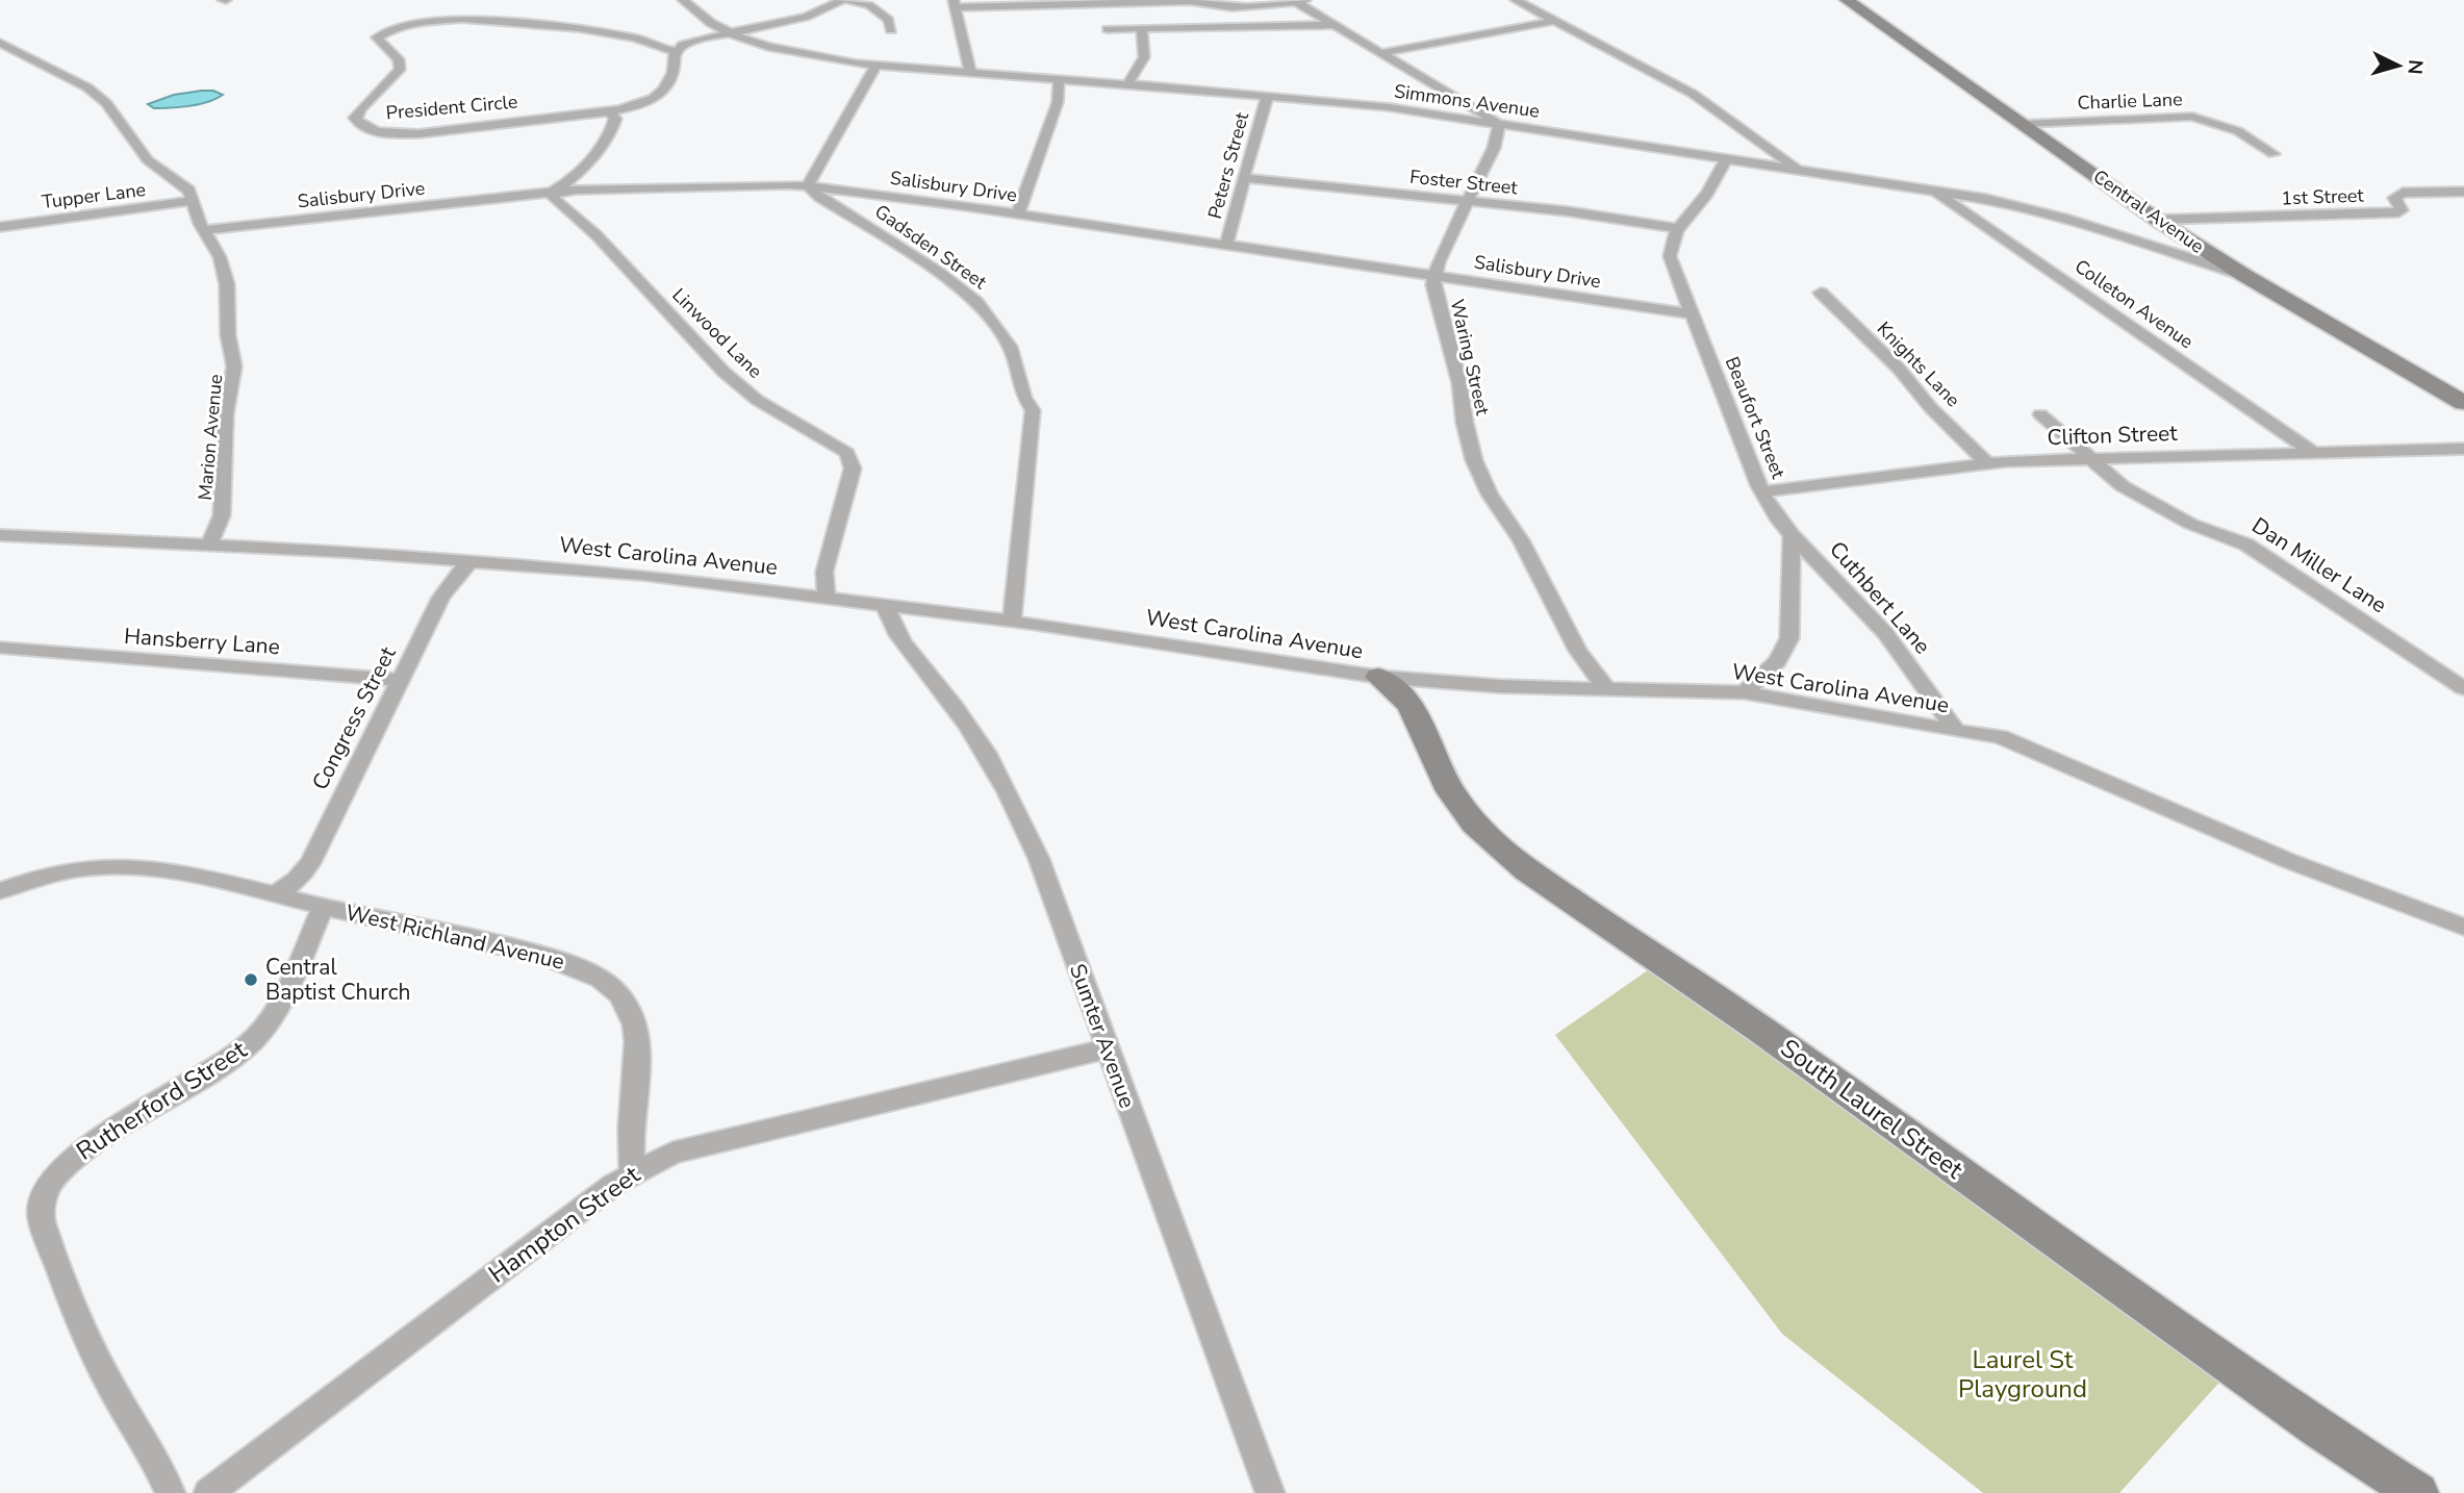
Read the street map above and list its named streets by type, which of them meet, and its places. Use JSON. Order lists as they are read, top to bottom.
{
  "streets": {
    "street": [
      "Simmons Avenue",
      "Charlie Lane",
      "President Circle",
      "Peters Street",
      "Foster Street",
      "Salisbury Drive",
      "Tupper Lane",
      "1st Street",
      "Central Avenue",
      "Gadsden Street",
      "Colleton Avenue",
      "Linwood Lane",
      "Waring Street",
      "Knights Lane",
      "Beaufort Street",
      "Clifton Street",
      "Marion Avenue",
      "West Carolina Avenue",
      "Dan Miller Lane",
      "Cuthbert Lane",
      "Hansberry Lane",
      "Congress Street",
      "West Richland Avenue",
      "Sumter Avenue",
      "Rutherford Street",
      "South Laurel Street",
      "Hampton Street"
    ]
  },
  "crossings": [
    ["Simmons Avenue", "Peters Street"],
    ["Simmons Avenue", "Central Avenue"],
    ["Simmons Avenue", "Colleton Avenue"],
    ["Simmons Avenue", "Waring Street"],
    ["Charlie Lane", "Central Avenue"],
    ["Peters Street", "Foster Street"],
    ["Peters Street", "Salisbury Drive"],
    ["Foster Street", "Waring Street"],
    ["Foster Street", "Beaufort Street"],
    ["Salisbury Drive", "Gadsden Street"],
    ["Salisbury Drive", "Linwood Lane"],
    ["Salisbury Drive", "Waring Street"],
    ["Salisbury Drive", "Beaufort Street"],
    ["Salisbury Drive", "Marion Avenue"],
    ["Tupper Lane", "Marion Avenue"],
    ["1st Street", "Central Avenue"],
    ["Gadsden Street", "West Carolina Avenue"],
    ["Colleton Avenue", "Clifton Street"],
    ["Linwood Lane", "West Carolina Avenue"],
    ["Waring Street", "West Carolina Avenue"],
    ["Knights Lane", "Clifton Street"],
    ["Beaufort Street", "Clifton Street"],
    ["Beaufort Street", "Cuthbert Lane"],
    ["Clifton Street", "Dan Miller Lane"],
    ["Marion Avenue", "West Carolina Avenue"],
    ["West Carolina Avenue", "Cuthbert Lane"],
    ["West Carolina Avenue", "Congress Street"],
    ["West Carolina Avenue", "Sumter Avenue"],
    ["West Carolina Avenue", "South Laurel Street"],
    ["Hansberry Lane", "Congress Street"],
    ["Congress Street", "West Richland Avenue"],
    ["West Richland Avenue", "Rutherford Street"],
    ["West Richland Avenue", "Hampton Street"],
    ["Sumter Avenue", "Hampton Street"]
  ],
  "parks": ["Laurel St Playground"],
  "places": ["Central Baptist Church"],
  "north": "right"
}
